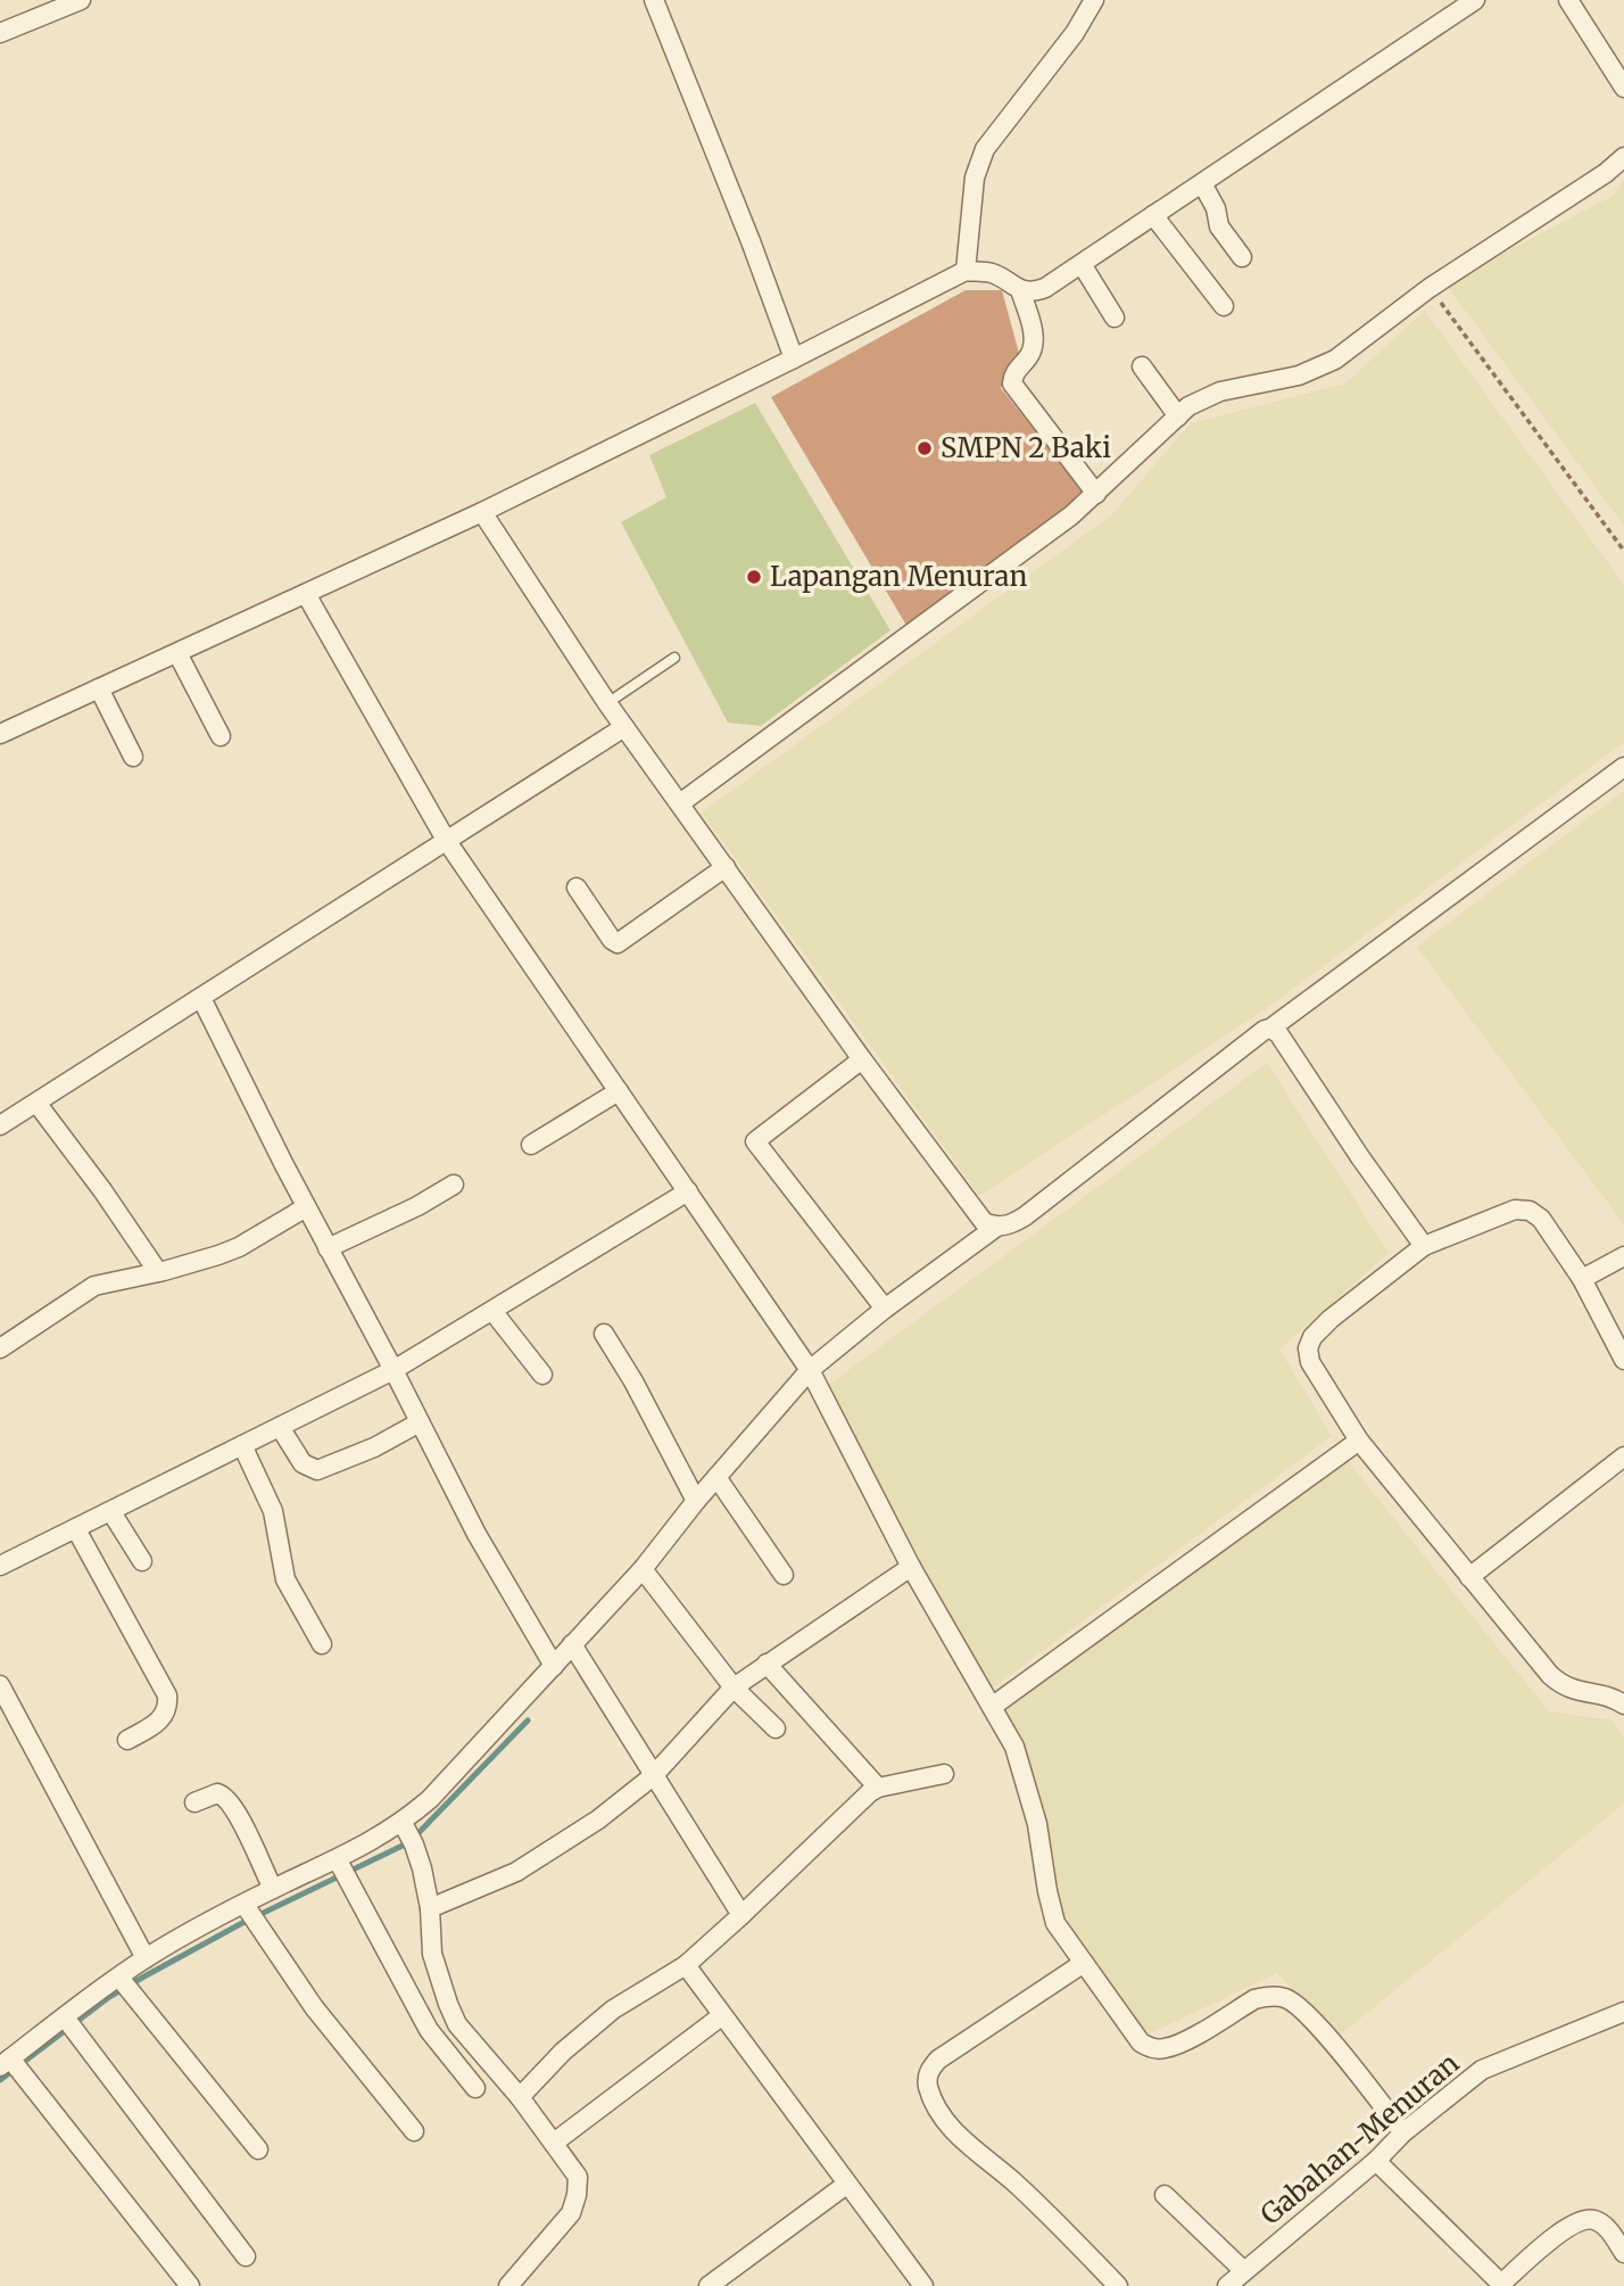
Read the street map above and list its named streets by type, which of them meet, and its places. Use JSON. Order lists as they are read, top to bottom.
{
  "streets": {
    "street": ["Gabahan-Menuran"]
  },
  "places": ["SMPN 2 Baki", "Lapangan Menuran"]
}
